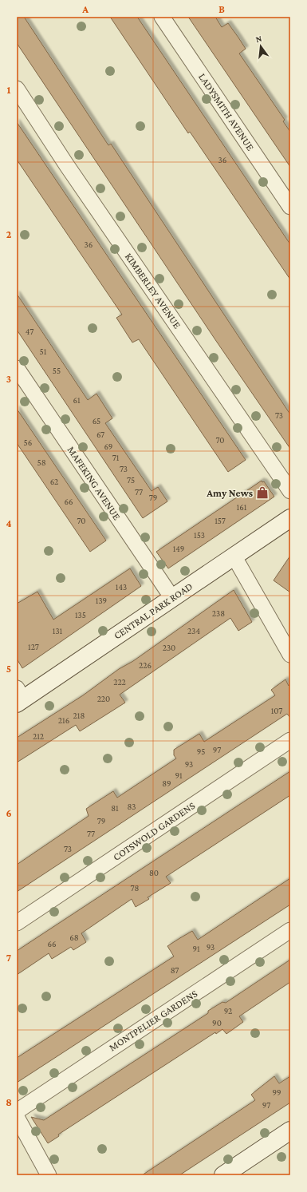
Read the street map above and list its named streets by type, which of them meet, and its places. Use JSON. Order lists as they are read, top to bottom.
{
  "streets": {
    "main road": ["CENTRAL PARK ROAD"],
    "street": [
      "LADYSMITH AVENUE",
      "KIMBERLEY AVENUE",
      "MAFEKING AVENUE",
      "COTSWOLD GARDENS",
      "MONTPELIER GARDENS"
    ]
  },
  "crossings": [
    ["MAFEKING AVENUE", "CENTRAL PARK ROAD"]
  ],
  "places": {
    "shop": ["Amy News"]
  },
  "house_numbers": [
    "36",
    "36",
    "47",
    "51",
    "55",
    "61",
    "73",
    "65",
    "67",
    "70",
    "56",
    "69",
    "71",
    "58",
    "73",
    "75",
    "62",
    "77",
    "79",
    "66",
    "161",
    "70",
    "157",
    "153",
    "149",
    "143",
    "139",
    "238",
    "135",
    "131",
    "234",
    "127",
    "230",
    "226",
    "222",
    "220",
    "107",
    "218",
    "216",
    "212",
    "97",
    "95",
    "93",
    "91",
    "89",
    "83",
    "81",
    "79",
    "77",
    "73",
    "80",
    "78",
    "68",
    "66",
    "93",
    "91",
    "87",
    "92",
    "90",
    "99",
    "97"
  ],
  "north": "top",
  "grid": {
    "columns": ["A", "B"],
    "rows": [
      "1",
      "2",
      "3",
      "4",
      "5",
      "6",
      "7",
      "8"
    ]
  }
}
